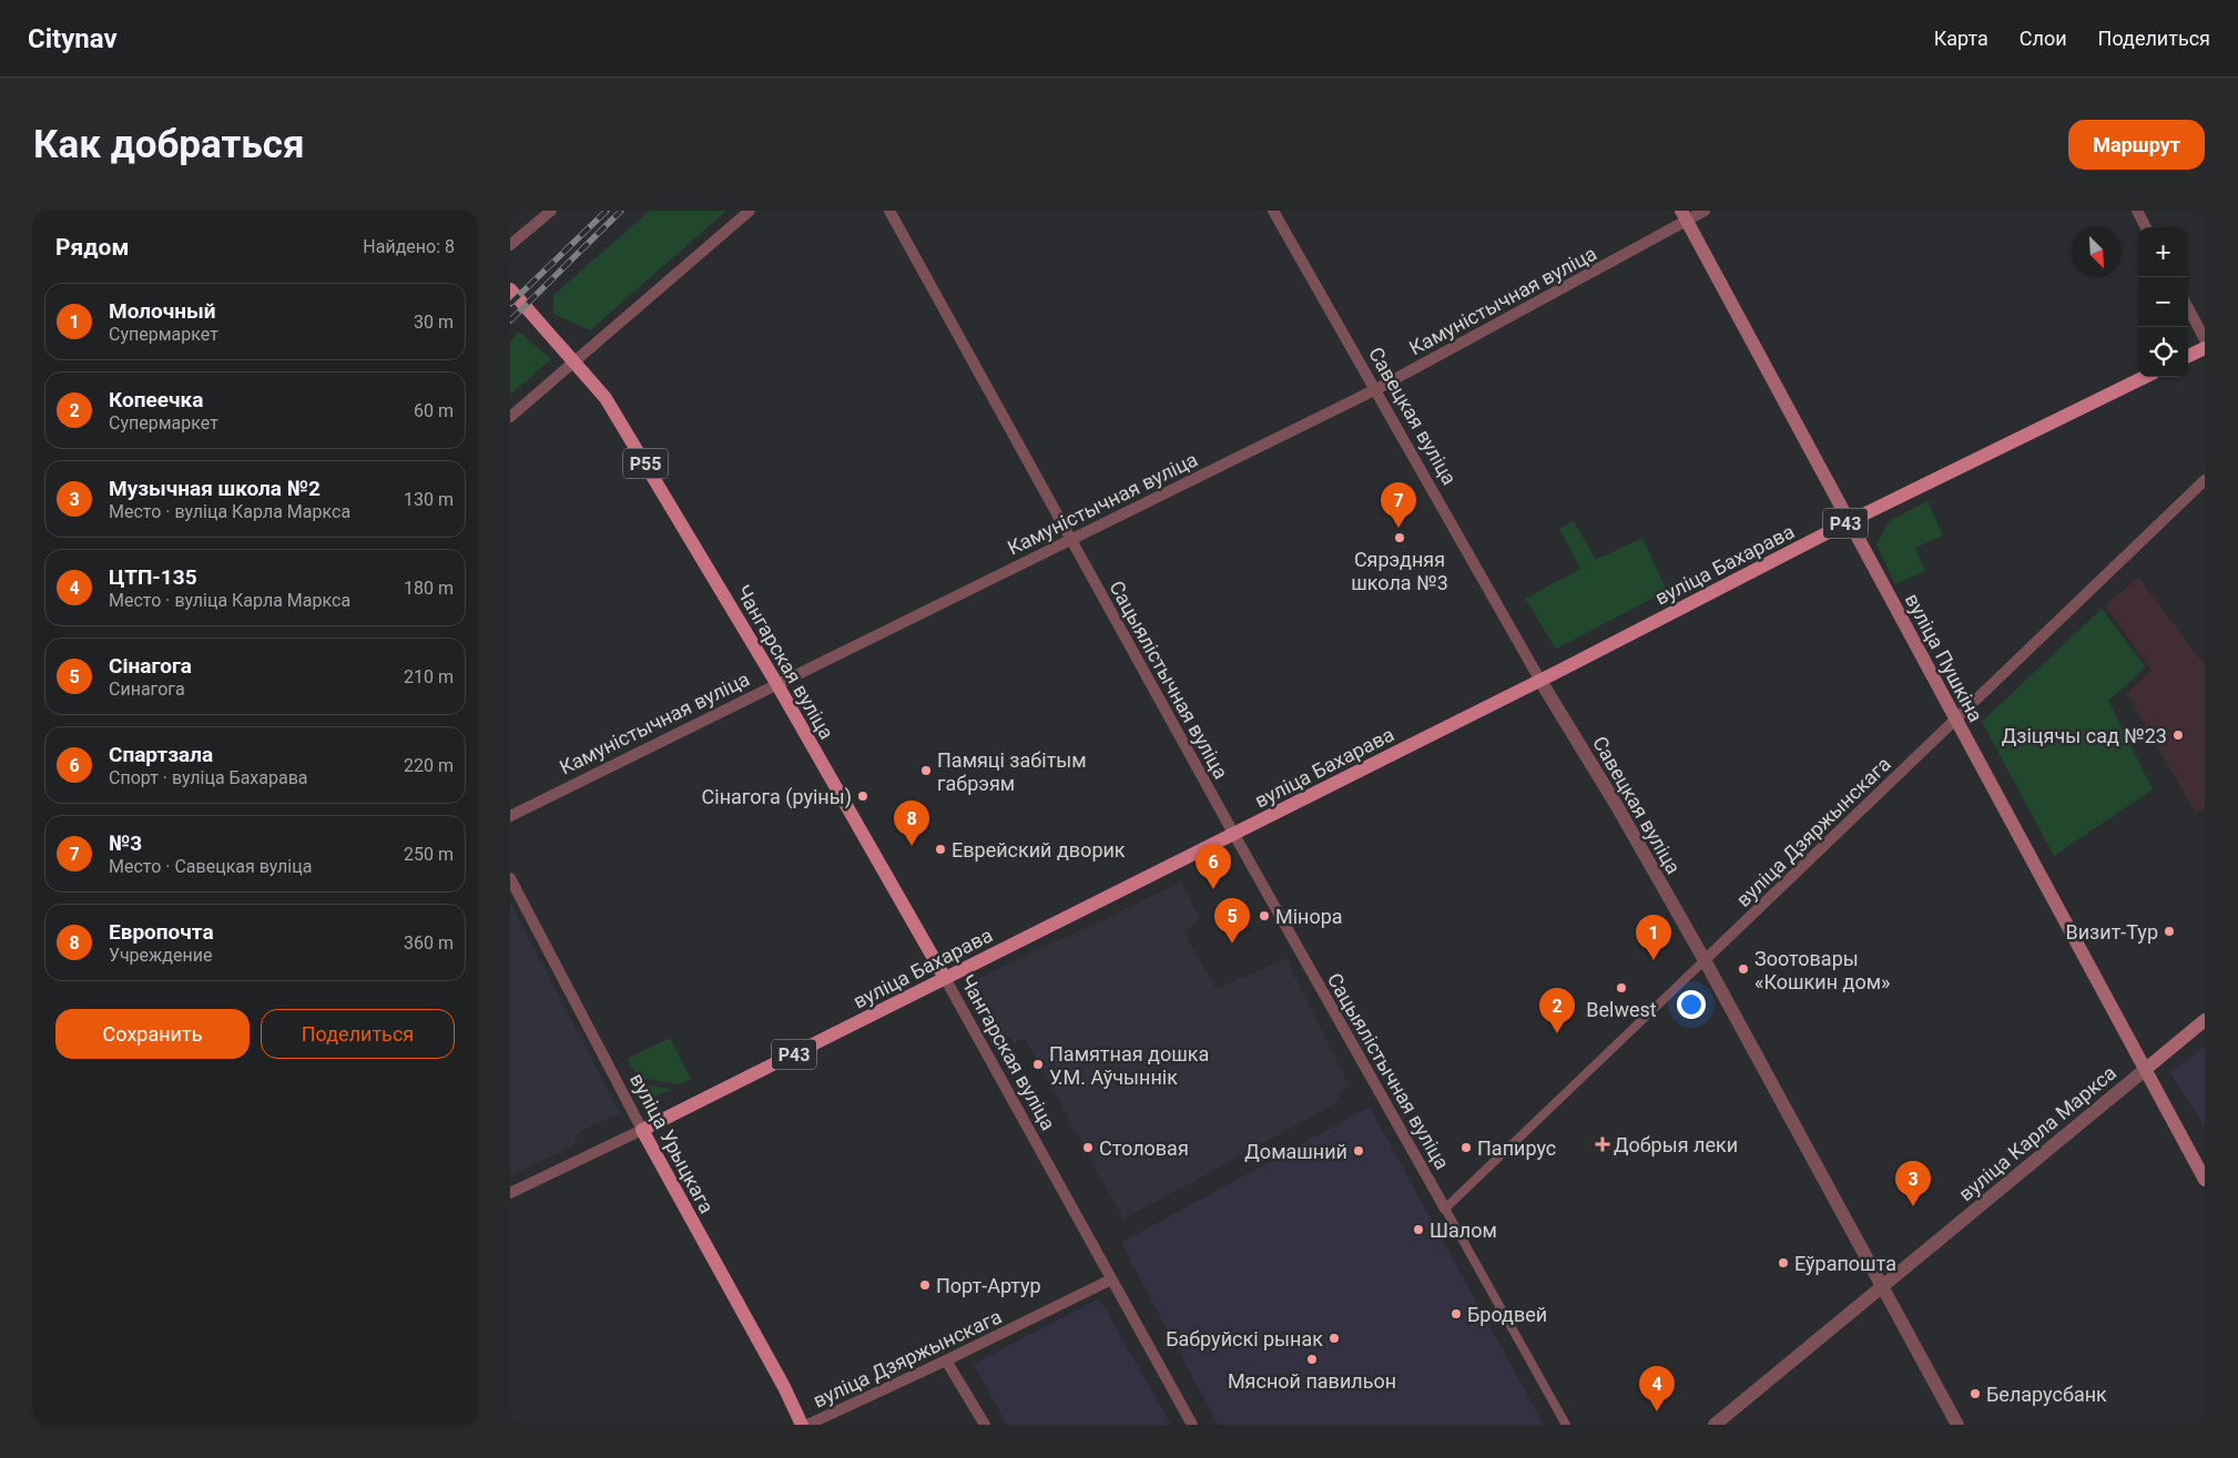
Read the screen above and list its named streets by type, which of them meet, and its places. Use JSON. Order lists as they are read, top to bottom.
{
  "streets": {
    "main road": [
      "Р55",
      "Р43",
      "вуліца Бахарава",
      "вуліца Пушкіна",
      "Чангарская вуліца",
      "вуліца Карла Маркса",
      "вуліца Урыцкага"
    ],
    "street": [
      "Камуністычная вуліца",
      "Савецкая вуліца",
      "Сацыялістычная вуліца",
      "вуліца Дзяржынскага"
    ]
  },
  "crossings": [
    ["Камуністычная вуліца", "Савецкая вуліца"],
    ["Камуністычная вуліца", "вуліца Пушкіна"],
    ["Камуністычная вуліца", "Чангарская вуліца"],
    ["Камуністычная вуліца", "Сацыялістычная вуліца"],
    ["Савецкая вуліца", "вуліца Бахарава"],
    ["Савецкая вуліца", "вуліца Дзяржынскага"],
    ["Савецкая вуліца", "вуліца Карла Маркса"],
    ["Р55", "Чангарская вуліца"],
    ["вуліца Бахарава", "вуліца Пушкіна"],
    ["вуліца Бахарава", "Чангарская вуліца"],
    ["вуліца Бахарава", "Сацыялістычная вуліца"],
    ["вуліца Бахарава", "вуліца Урыцкага"],
    ["вуліца Пушкіна", "вуліца Дзяржынскага"],
    ["вуліца Пушкіна", "вуліца Карла Маркса"],
    ["Чангарская вуліца", "вуліца Дзяржынскага"],
    ["Сацыялістычная вуліца", "вуліца Дзяржынскага"]
  ],
  "places": {
    "other": [
      "Сярэдняя школа №3",
      "Дзіцячы сад №23",
      "Памяці забітым габрэям",
      "Сінагога (руіны)",
      "Еврейский дворик",
      "Мінора",
      "Визит-Тур",
      "Зоотовары «Кошкин дом»",
      "Belwest",
      "Памятная дошка У.М. Аўчыннік",
      "Столовая",
      "Папирус",
      "Домашний",
      "Шалом",
      "Еўрапошта",
      "Порт-Артур",
      "Бродвей",
      "Бабруйскі рынак",
      "Мясной павильон",
      "Беларусбанк"
    ],
    "health": ["Добрыя леки"]
  },
  "north": "bottom right",
  "page": {
    "header": "Citynav",
    "nav": ["Карта", "Слои", "Поделиться"],
    "buttons": [
      "Маршрут",
      ["Сохранить", "Поделиться"]
    ],
    "title": "Как добраться",
    "heading": ["Рядом", "Найдено: 8"],
    "map_buttons": ["+", "−"],
    "list": [
      {
        "mark": "1",
        "name": "Молочный",
        "note": "Супермаркет",
        "value": "30 m"
      },
      {
        "mark": "2",
        "name": "Копеечка",
        "note": "Супермаркет",
        "value": "60 m"
      },
      {
        "mark": "3",
        "name": "Музычная школа №2",
        "note": "Место · вуліца Карла Маркса",
        "value": "130 m"
      },
      {
        "mark": "4",
        "name": "ЦТП-135",
        "note": "Место · вуліца Карла Маркса",
        "value": "180 m"
      },
      {
        "mark": "5",
        "name": "Сінагога",
        "note": "Синагога",
        "value": "210 m"
      },
      {
        "mark": "6",
        "name": "Спартзала",
        "note": "Спорт · вуліца Бахарава",
        "value": "220 m"
      },
      {
        "mark": "7",
        "name": "№3",
        "note": "Место · Савецкая вуліца",
        "value": "250 m"
      },
      {
        "mark": "8",
        "name": "Европочта",
        "note": "Учреждение",
        "value": "360 m"
      }
    ],
    "pins": [
      "7",
      "8",
      "6",
      "5",
      "1",
      "2",
      "3",
      "4"
    ]
  }
}
